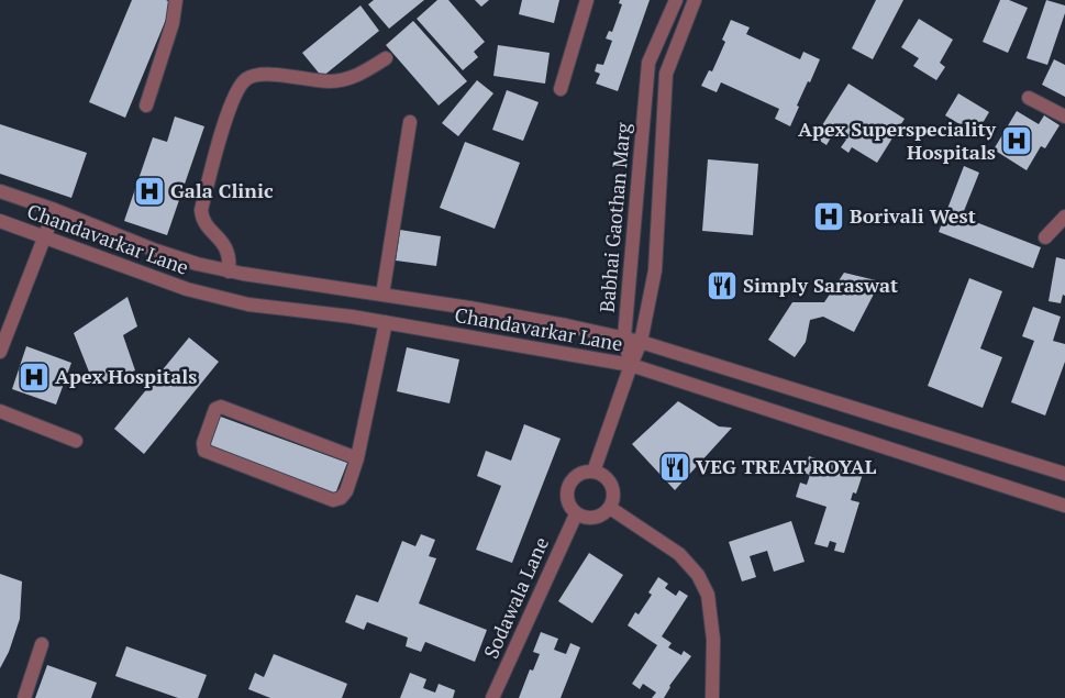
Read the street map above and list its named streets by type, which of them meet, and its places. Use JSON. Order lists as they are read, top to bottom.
{
  "streets": {
    "street": ["Babhai Gaothan Marg", "Chandavarkar Lane", "Sodawala Lane"]
  },
  "crossings": [
    ["Babhai Gaothan Marg", "Chandavarkar Lane"]
  ],
  "places": {
    "hospital": [
      "Apex Superspeciality Hospitals",
      "Gala Clinic",
      "Borivali West",
      "Apex Hospitals"
    ],
    "restaurant": ["Simply Saraswat", "VEG TREAT ROYAL"]
  }
}
